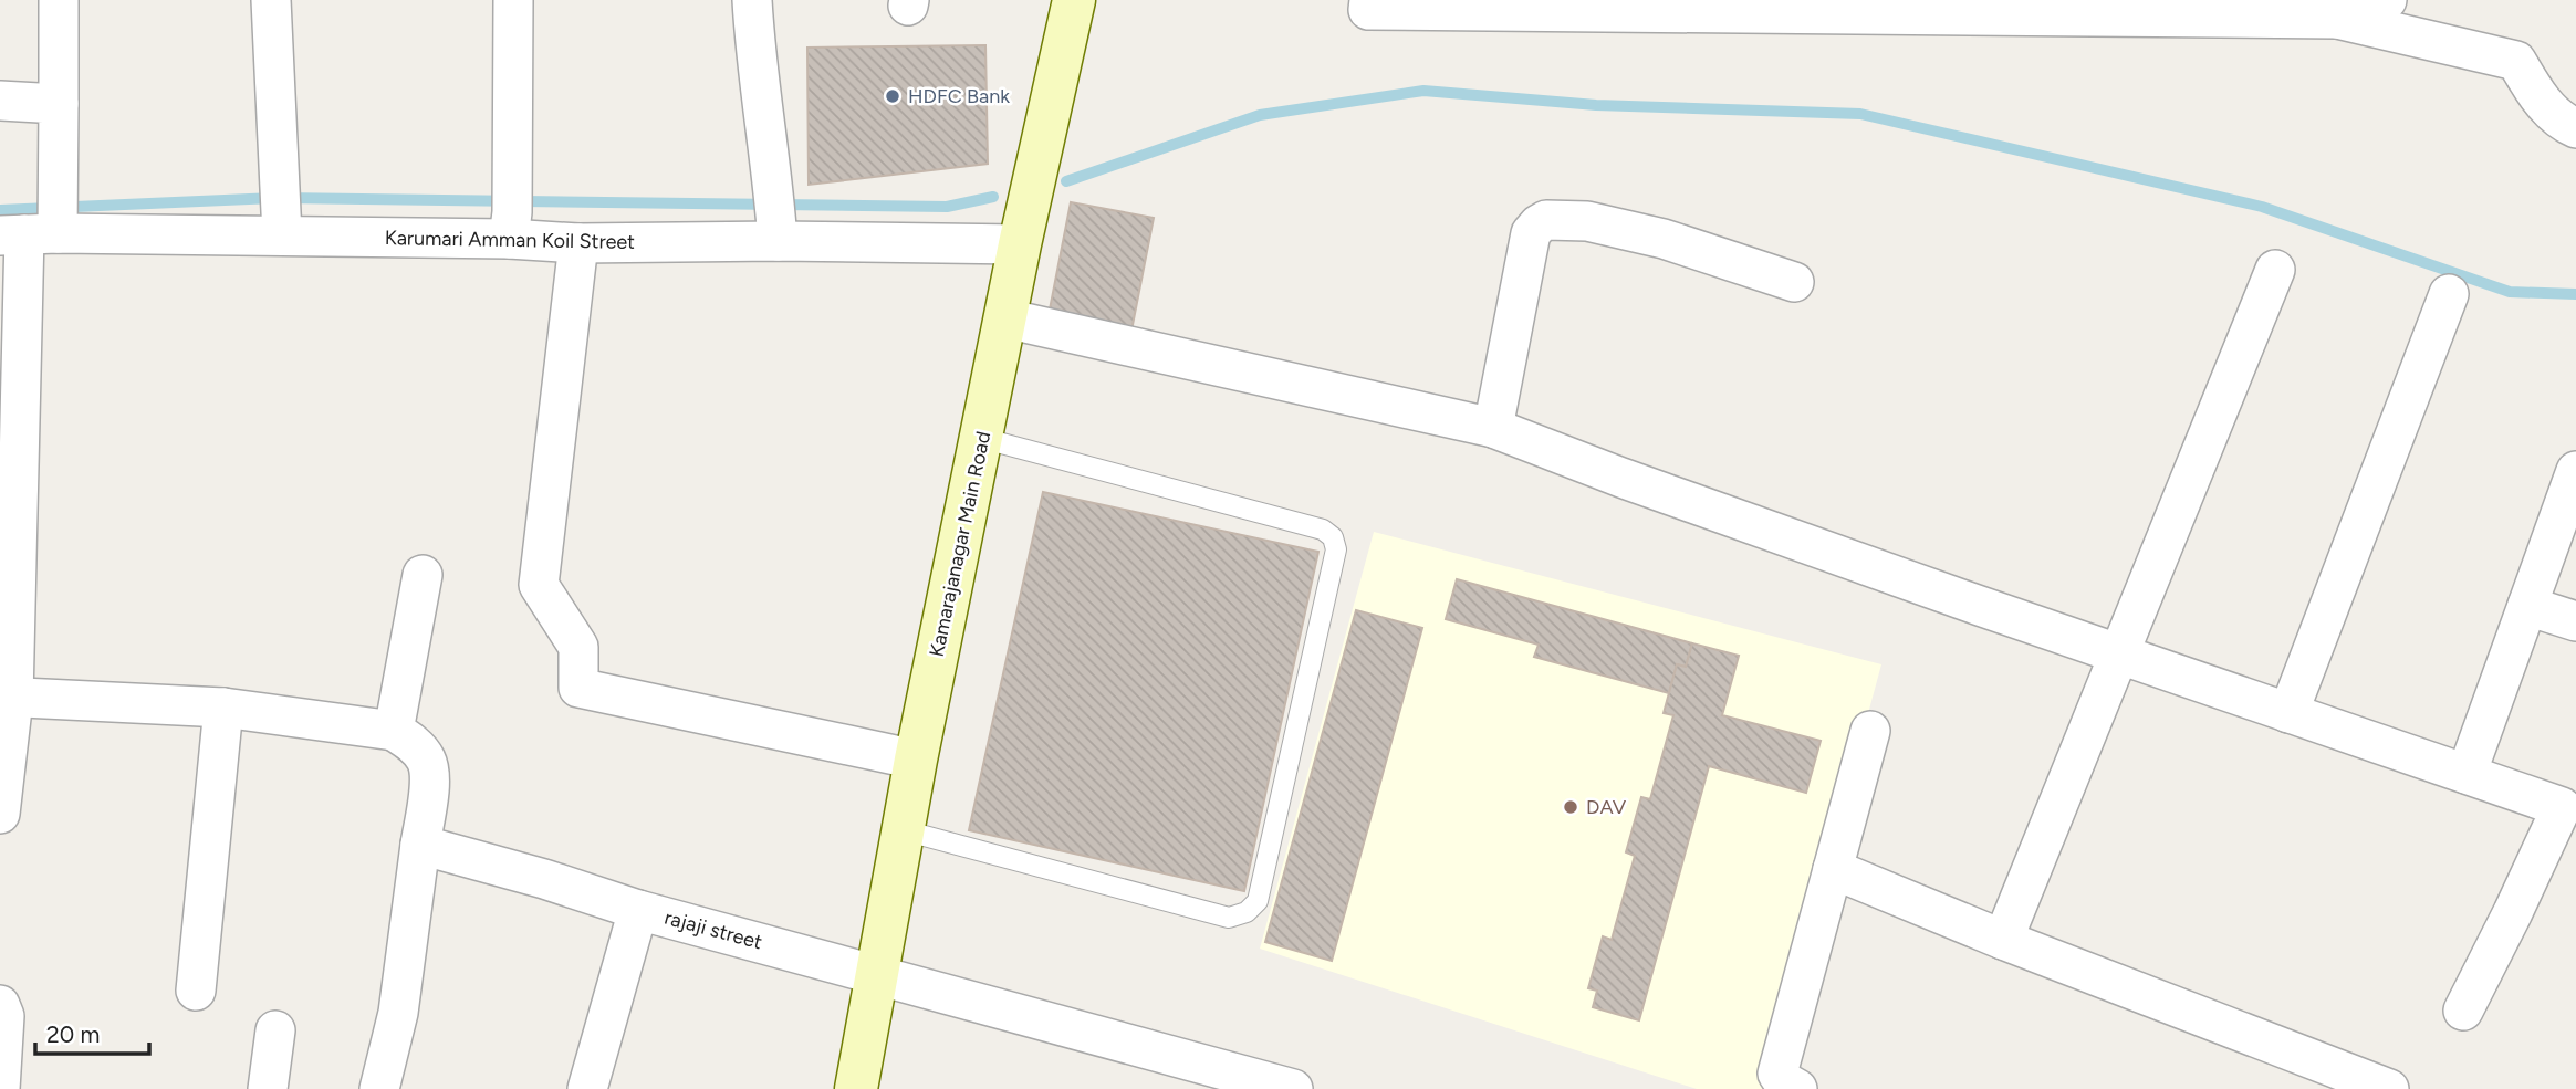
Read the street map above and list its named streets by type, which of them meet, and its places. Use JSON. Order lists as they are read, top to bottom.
{
  "streets": {
    "main road": ["Kamarajanagar Main Road"],
    "street": ["Karumari Amman Koil Street", "rajaji street"]
  },
  "crossings": [
    ["Karumari Amman Koil Street", "Kamarajanagar Main Road"],
    ["Kamarajanagar Main Road", "rajaji street"]
  ],
  "places": ["HDFC Bank", "DAV"],
  "scale_bar": "20 m"
}
